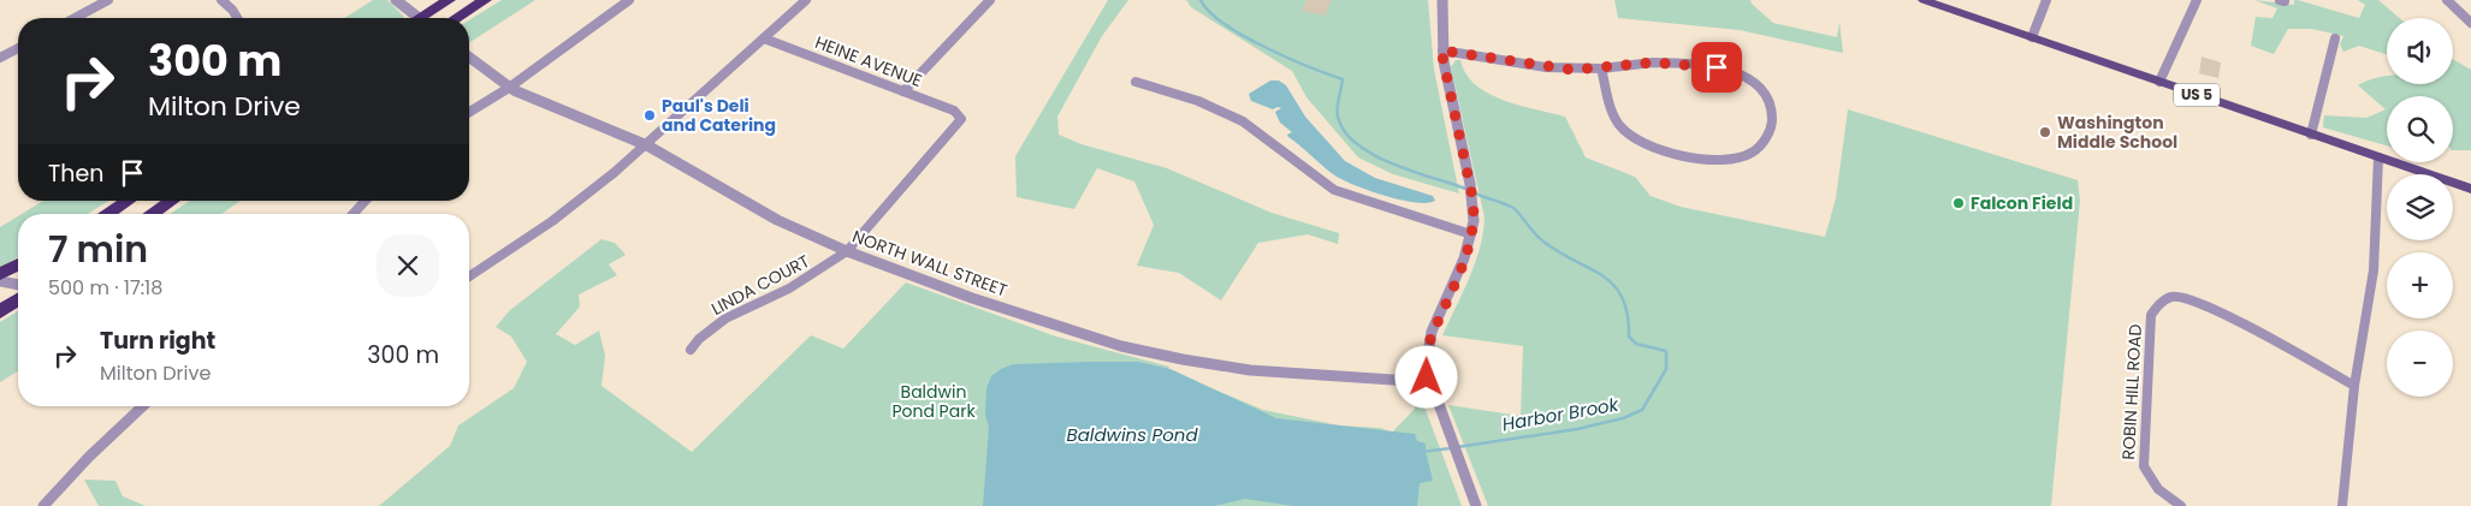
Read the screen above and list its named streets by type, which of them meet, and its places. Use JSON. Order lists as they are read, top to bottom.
{
  "streets": {
    "main road": ["US 5"],
    "street": [
      "HEINE AVENUE",
      "NORTH WALL STREET",
      "LINDA COURT",
      "ROBIN HILL ROAD"
    ]
  },
  "crossings": [
    ["HEINE AVENUE", "LINDA COURT"],
    ["NORTH WALL STREET", "LINDA COURT"]
  ],
  "water": ["Harbor Brook", "Baldwins Pond"],
  "parks": ["Baldwin Pond Park"],
  "places": ["Paul's Deli and Catering", "Washington Middle School", "Falcon Field"],
  "page": {
    "map_buttons": ["+", "−"],
    "turn": ["300 m", "Milton Drive"],
    "then": "Then",
    "heading": ["7 min", "500 m · 17:18"],
    "list": [
      {
        "name": "Turn right",
        "note": "Milton Drive",
        "value": "300 m"
      }
    ]
  }
}
